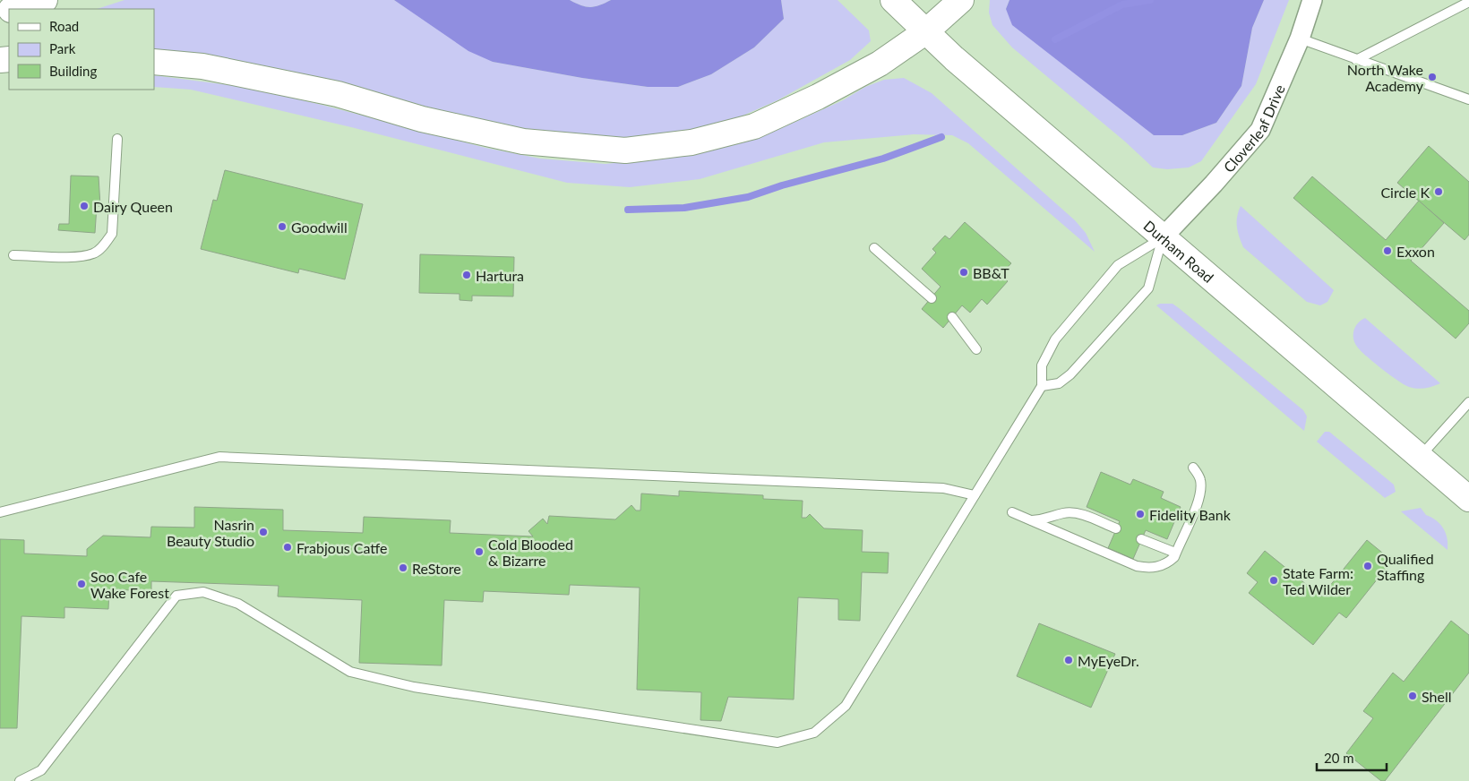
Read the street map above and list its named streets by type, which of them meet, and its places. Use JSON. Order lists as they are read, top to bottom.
{
  "streets": {
    "main road": ["Durham Road"],
    "street": ["Cloverleaf Drive"]
  },
  "crossings": [
    ["Cloverleaf Drive", "Durham Road"]
  ],
  "places": [
    "North Wake Academy",
    "Circle K",
    "Dairy Queen",
    "Goodwill",
    "Exxon",
    "BB&T",
    "Hartura",
    "Fidelity Bank",
    "Nasrin Beauty Studio",
    "Frabjous Catfe",
    "Cold Blooded & Bizarre",
    "Qualified Staffing",
    "ReStore",
    "State Farm: Ted Wilder",
    "Soo Cafe Wake Forest",
    "MyEyeDr.",
    "Shell"
  ],
  "legend": ["Road", "Park", "Building"],
  "scale_bar": "20 m"
}
